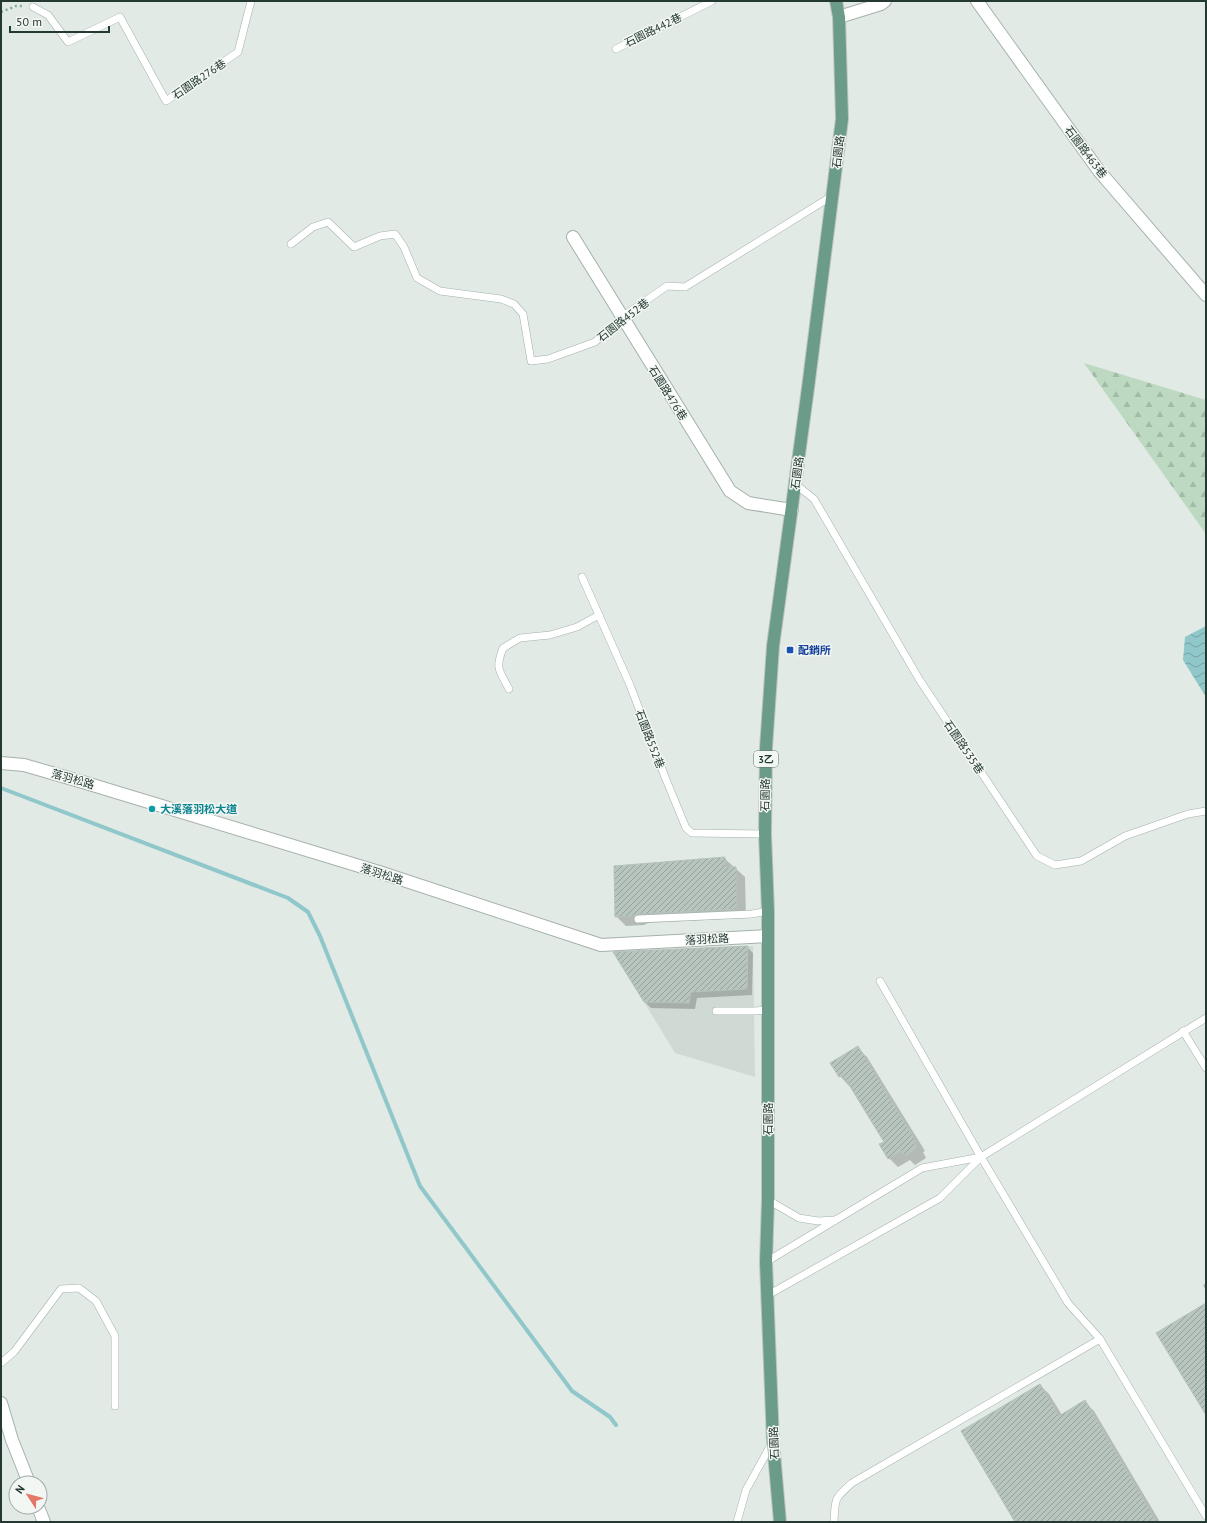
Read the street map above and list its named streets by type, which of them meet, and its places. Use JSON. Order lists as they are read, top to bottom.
{
  "streets": {
    "main road": ["石園路", "3乙"],
    "street": ["石園路463巷", "石園路476巷", "落羽松路"],
    "lane": [
      "石園路442巷",
      "石園路276巷",
      "石園路452巷",
      "石園路552巷",
      "石園路535巷"
    ]
  },
  "crossings": [
    ["石園路", "石園路452巷"],
    ["石園路", "石園路476巷"],
    ["石園路", "石園路552巷"],
    ["石園路", "石園路535巷"],
    ["石園路", "落羽松路"],
    ["石園路452巷", "石園路476巷"]
  ],
  "places": {
    "transit": ["配銷所"],
    "other": ["大溪落羽松大道"]
  },
  "scale_bar": "50 m",
  "north": "top left"
}
